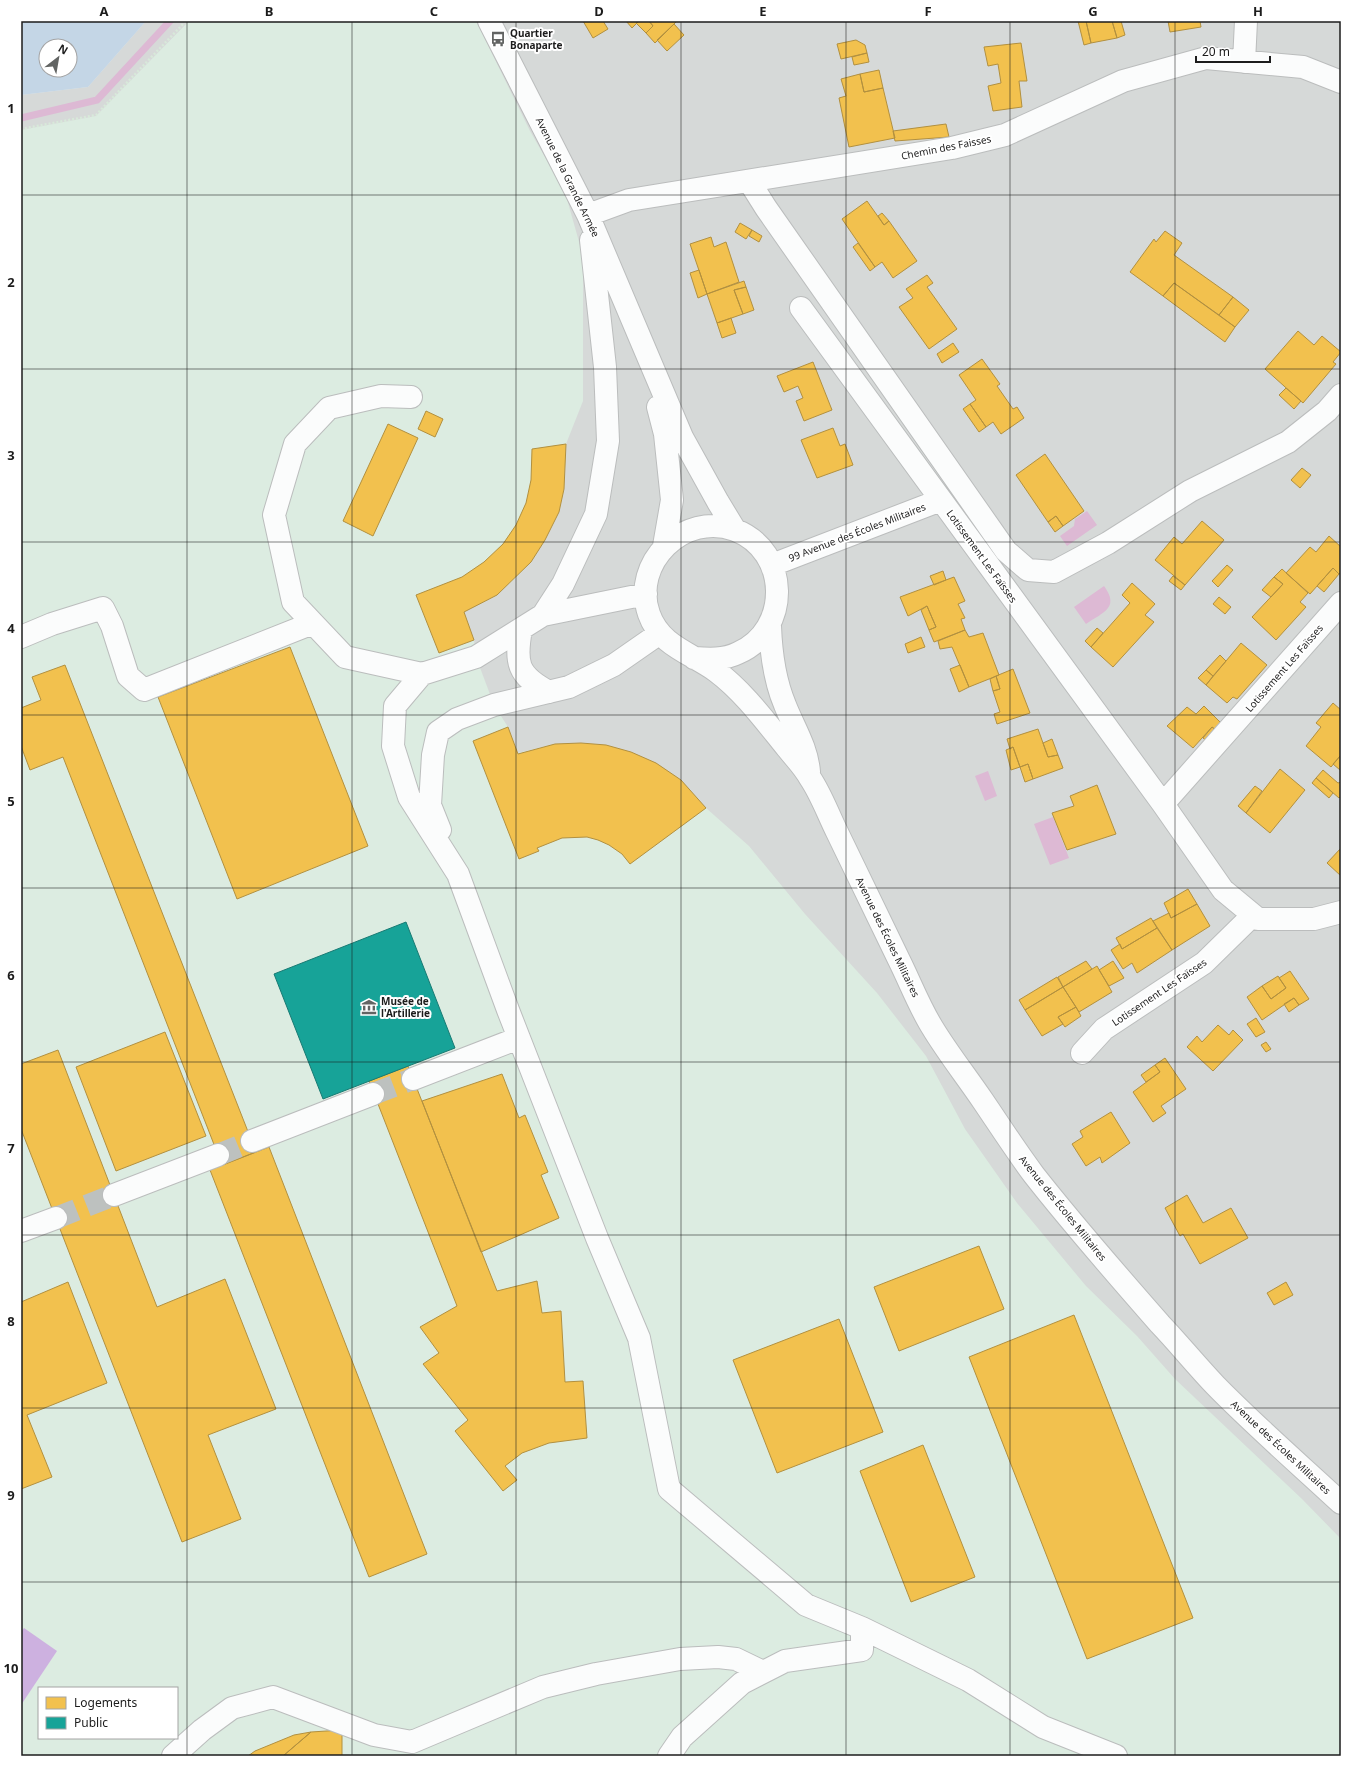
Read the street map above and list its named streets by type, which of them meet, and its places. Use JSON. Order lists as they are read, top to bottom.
{
  "streets": {
    "street": [
      "Chemin des Faisses",
      "Avenue de la Grande Armée",
      "99 Avenue des Écoles Militaires",
      "Lotissement Les Faïsses",
      "Avenue des Écoles Militaires"
    ]
  },
  "crossings": [
    ["Chemin des Faisses", "Avenue de la Grande Armée"],
    ["Avenue de la Grande Armée", "99 Avenue des Écoles Militaires"],
    ["Avenue de la Grande Armée", "Avenue des Écoles Militaires"],
    ["99 Avenue des Écoles Militaires", "Lotissement Les Faïsses"],
    ["99 Avenue des Écoles Militaires", "Avenue des Écoles Militaires"]
  ],
  "places": {
    "bus stop": ["Quartier Bonaparte"],
    "museum": ["Musée de l'Artillerie"]
  },
  "legend": ["Logements", "Public"],
  "scale_bar": "20 m",
  "north": "top right",
  "grid": {
    "columns": [
      "A",
      "B",
      "C",
      "D",
      "E",
      "F",
      "G",
      "H"
    ],
    "rows": [
      "1",
      "2",
      "3",
      "4",
      "5",
      "6",
      "7",
      "8",
      "9",
      "10"
    ]
  }
}
